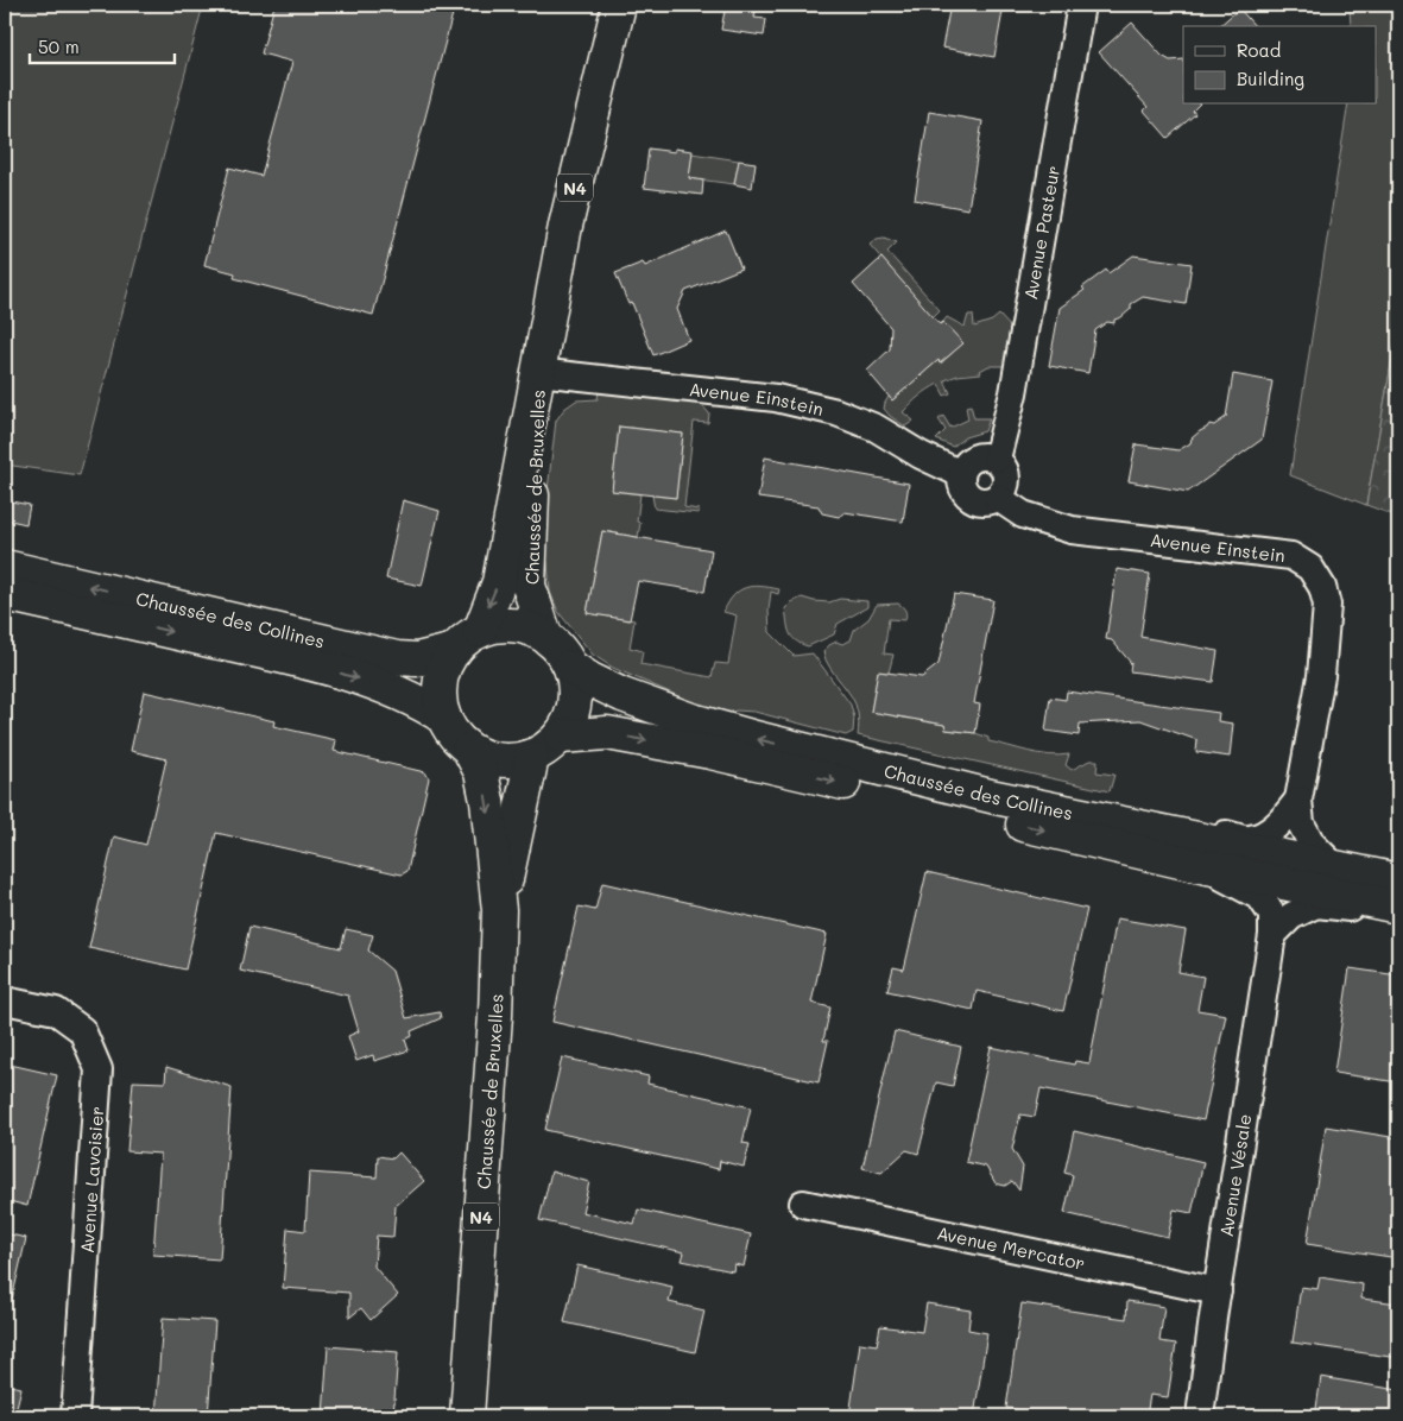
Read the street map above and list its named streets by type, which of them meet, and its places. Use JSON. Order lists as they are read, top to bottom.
{
  "streets": {
    "main road": ["N4", "Chaussée de Bruxelles", "Chaussée des Collines"],
    "street": [
      "Avenue Pasteur",
      "Avenue Einstein",
      "Avenue Vésale",
      "Avenue Lavoisier",
      "Avenue Mercator"
    ]
  },
  "crossings": [
    ["Avenue Pasteur", "Avenue Einstein"],
    ["Avenue Einstein", "Chaussée de Bruxelles"],
    ["Avenue Einstein", "Chaussée des Collines"],
    ["Chaussée de Bruxelles", "Chaussée des Collines"],
    ["Chaussée des Collines", "Avenue Vésale"],
    ["Avenue Vésale", "Avenue Mercator"]
  ],
  "legend": ["Road", "Building"],
  "scale_bar": "50 m"
}
